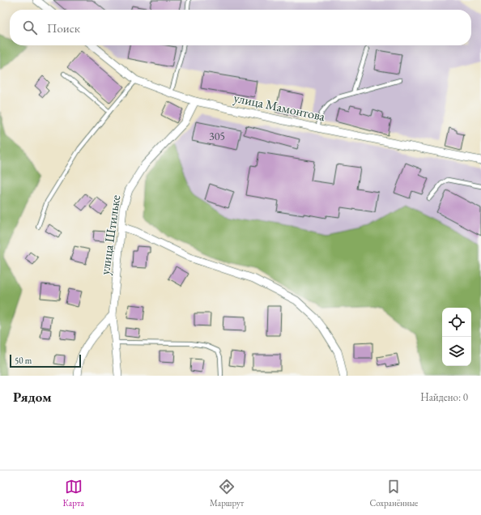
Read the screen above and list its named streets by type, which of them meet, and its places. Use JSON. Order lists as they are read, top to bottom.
{
  "streets": {
    "street": ["улица Мамонтова", "улица Штильке"]
  },
  "crossings": [
    ["улица Мамонтова", "улица Штильке"]
  ],
  "house_numbers": ["305"],
  "scale_bar": "50 m",
  "page": {
    "search": "Поиск",
    "scale": "50 m",
    "heading": ["Рядом", "Найдено: 0"],
    "nav": ["Карта", "Маршрут", "Сохранённые"]
  }
}
